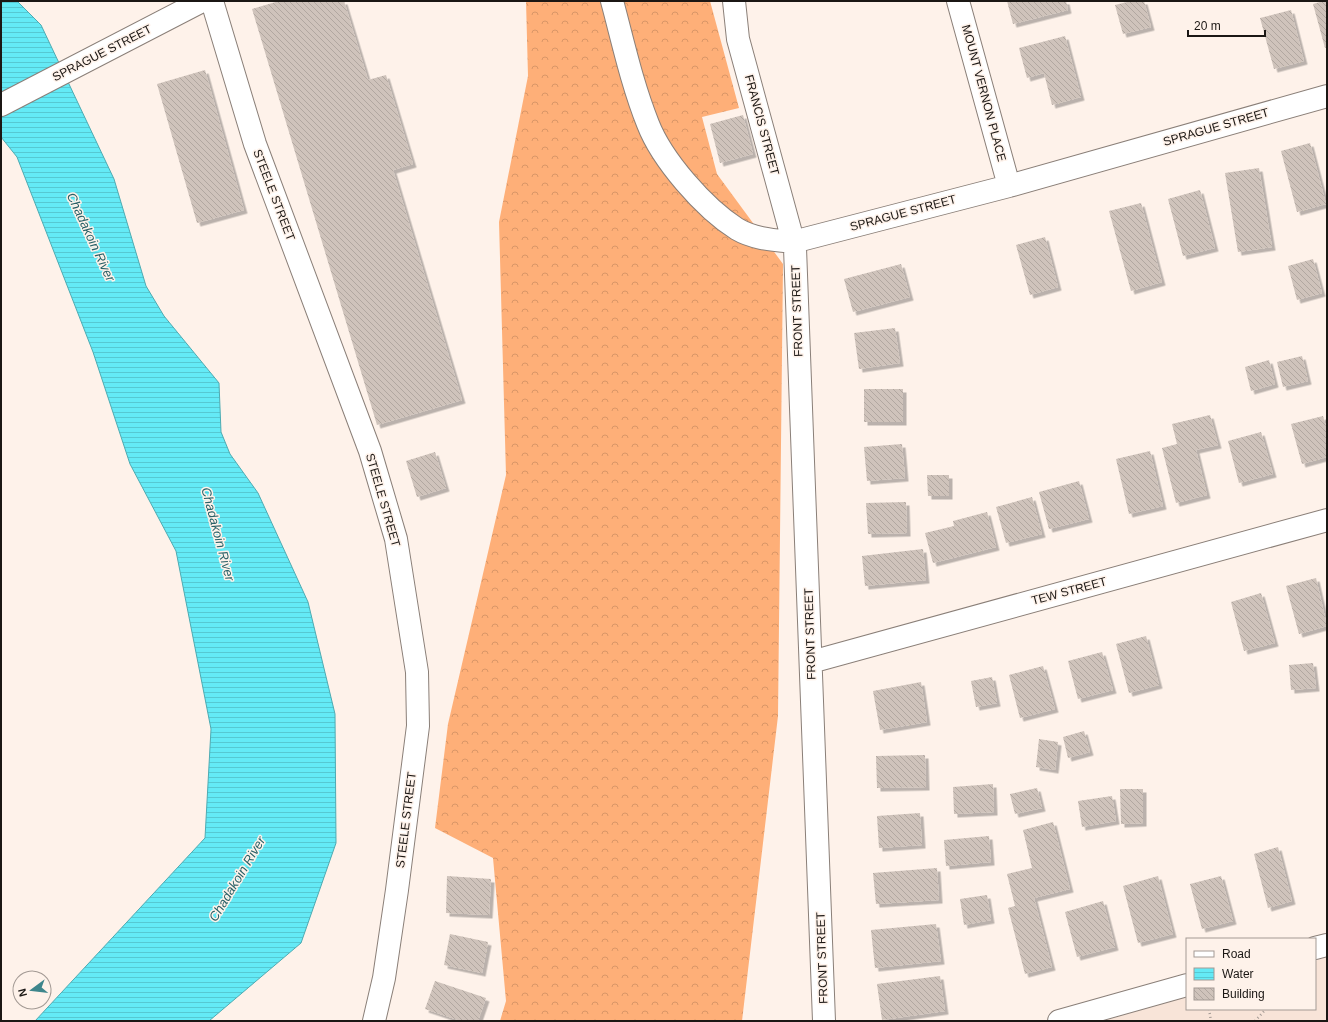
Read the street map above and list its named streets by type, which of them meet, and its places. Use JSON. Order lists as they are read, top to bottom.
{
  "streets": {
    "street": [
      "SPRAGUE STREET",
      "MOUNT VERNON PLACE",
      "FRANCIS STREET",
      "STEELE STREET",
      "FRONT STREET",
      "TEW STREET"
    ]
  },
  "crossings": [
    ["SPRAGUE STREET", "MOUNT VERNON PLACE"],
    ["SPRAGUE STREET", "FRANCIS STREET"],
    ["SPRAGUE STREET", "FRONT STREET"],
    ["FRANCIS STREET", "FRONT STREET"],
    ["FRONT STREET", "TEW STREET"]
  ],
  "water": ["Chadakoin River"],
  "legend": ["Road", "Water", "Building"],
  "scale_bar": "20 m",
  "north": "left"
}
